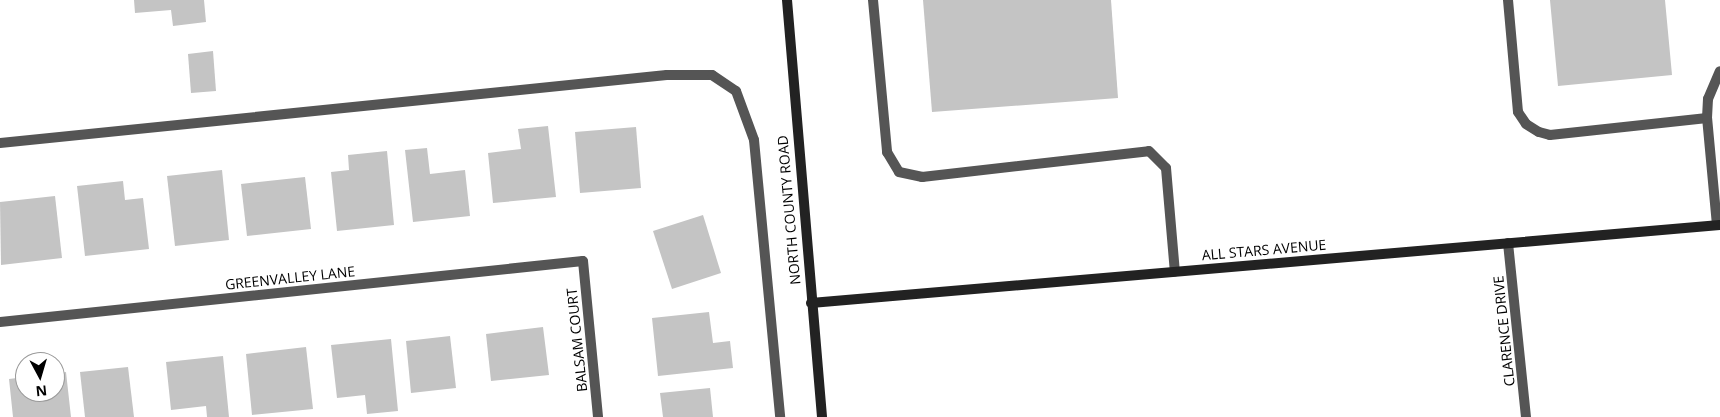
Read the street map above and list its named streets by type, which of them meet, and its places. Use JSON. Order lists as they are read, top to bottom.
{
  "streets": {
    "street": [
      "NORTH COUNTY ROAD",
      "ALL STARS AVENUE",
      "GREENVALLEY LANE",
      "CLARENCE DRIVE",
      "BALSAM COURT"
    ]
  },
  "crossings": [
    ["NORTH COUNTY ROAD", "ALL STARS AVENUE"],
    ["ALL STARS AVENUE", "CLARENCE DRIVE"],
    ["GREENVALLEY LANE", "BALSAM COURT"]
  ],
  "north": "bottom"
}
